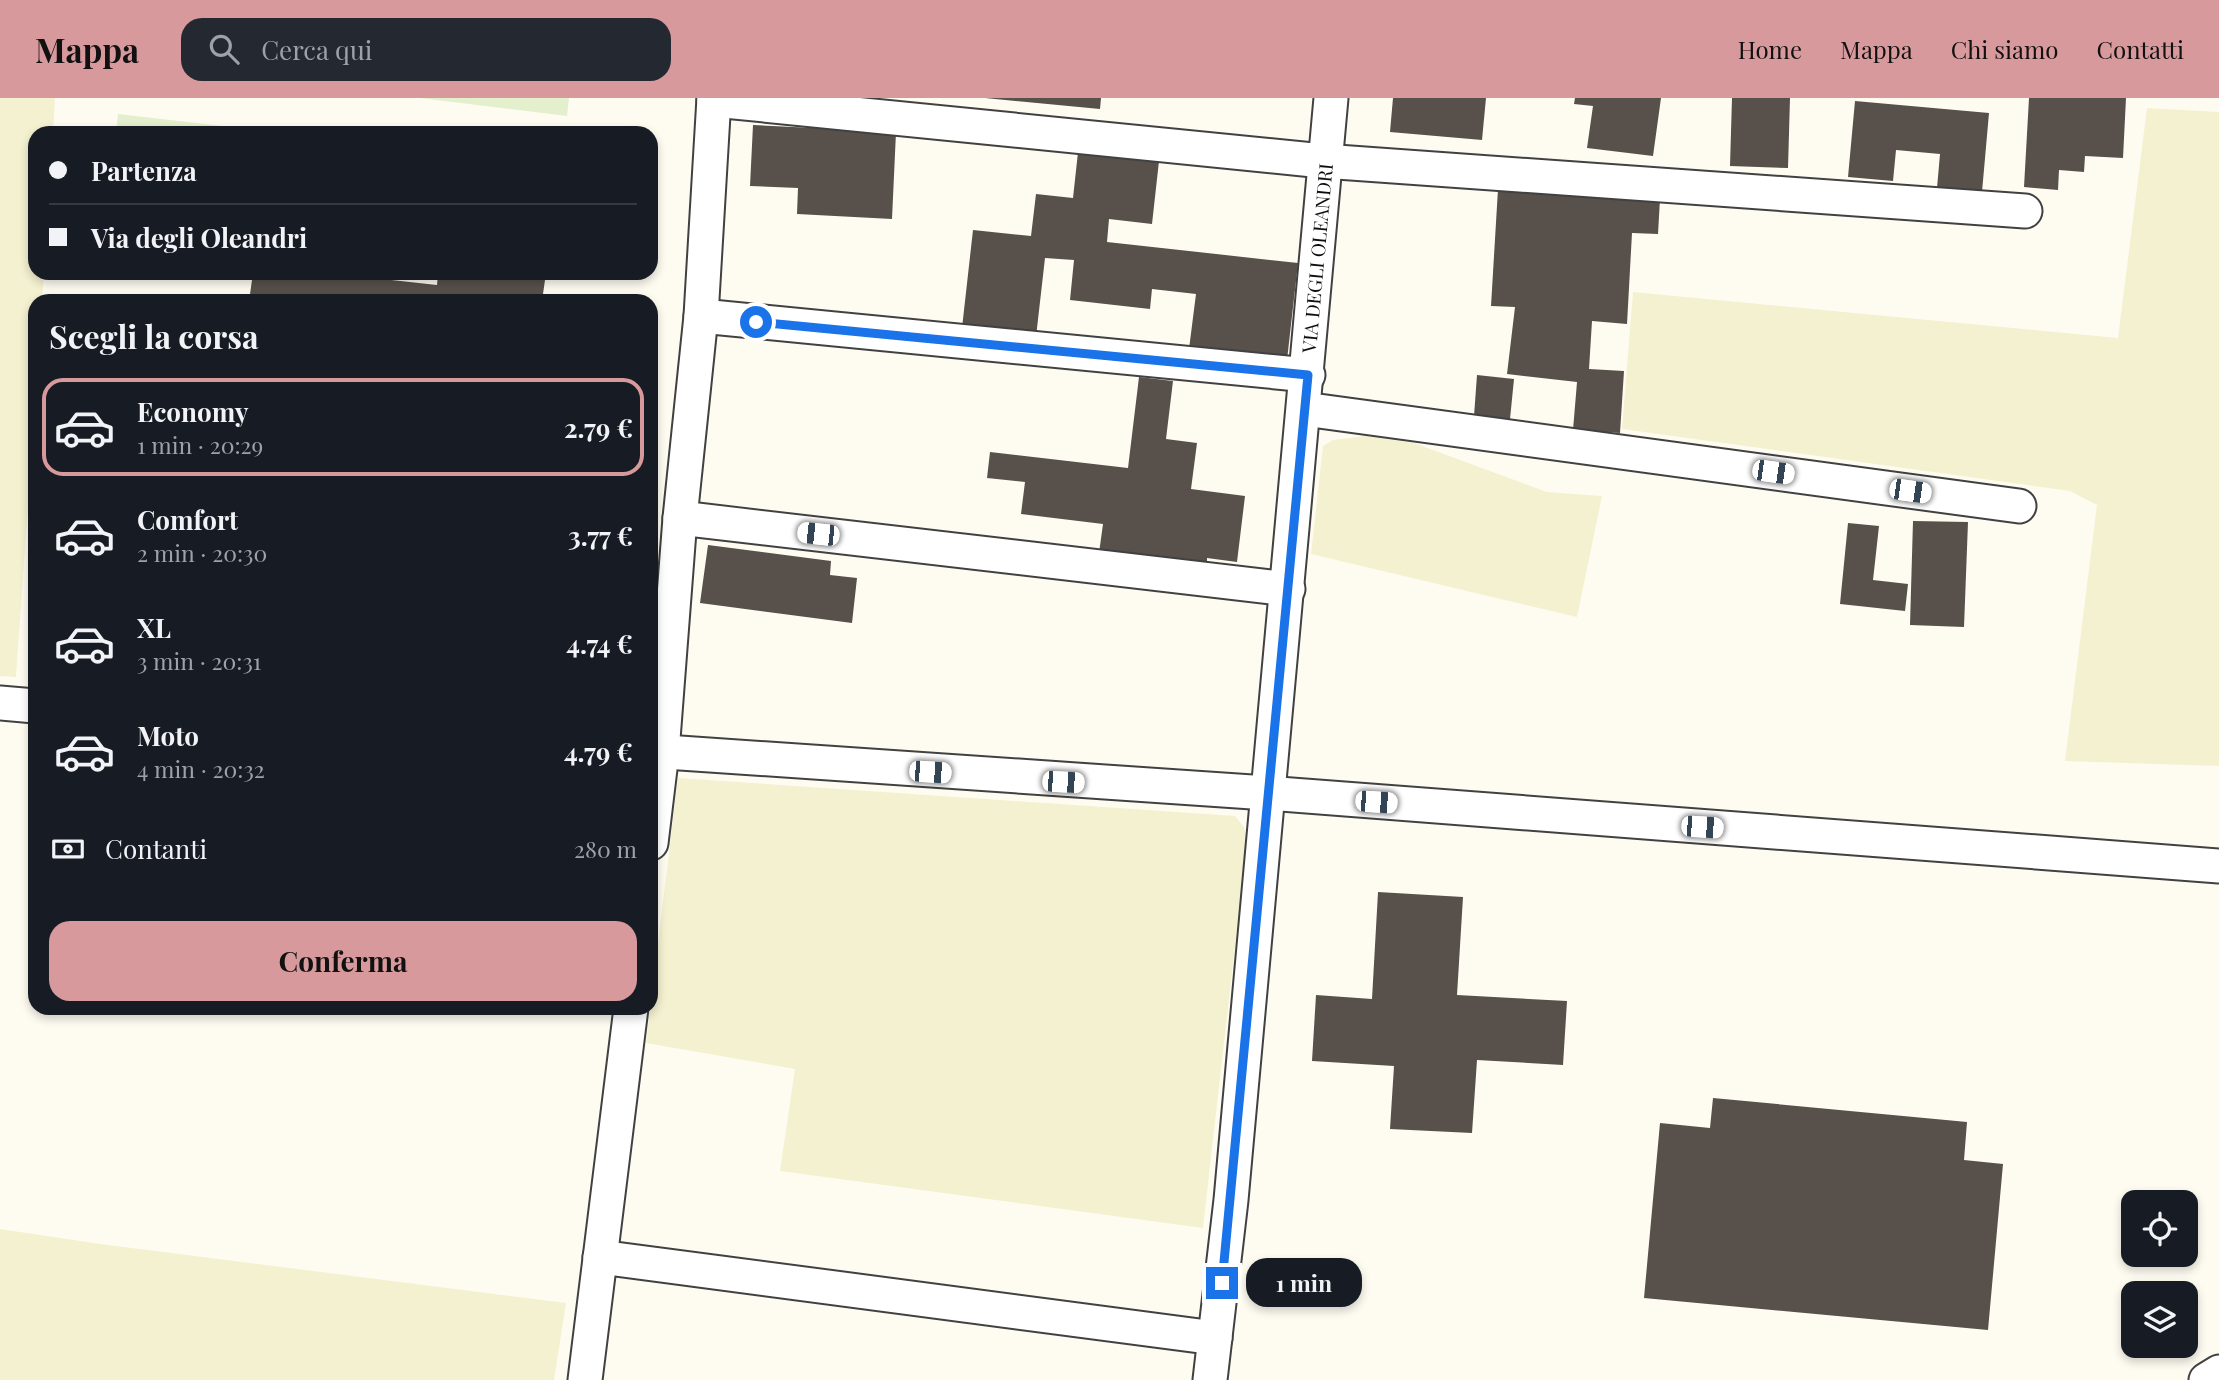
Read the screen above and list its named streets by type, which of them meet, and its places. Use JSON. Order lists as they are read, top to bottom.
{
  "streets": {
    "street": ["VIA DEGLI OLEANDRI"]
  },
  "page": {
    "header": "Mappa",
    "search": "Cerca qui",
    "nav": [
      "Home",
      "Mappa",
      "Chi siamo",
      "Contatti"
    ],
    "banner": ["Partenza", "Via degli Oleandri"],
    "heading": "Scegli la corsa",
    "list": [
      {
        "name": "Economy",
        "note": "1 min · 20:29",
        "value": "2.79 €"
      },
      {
        "name": "Comfort",
        "note": "2 min · 20:30",
        "value": "3.77 €"
      },
      {
        "name": "XL",
        "note": "3 min · 20:31",
        "value": "4.74 €"
      },
      {
        "name": "Moto",
        "note": "4 min · 20:32",
        "value": "4.79 €"
      }
    ],
    "pay": ["Contanti", "280 m"],
    "buttons": "Conferma",
    "bubble": "1 min"
  }
}
